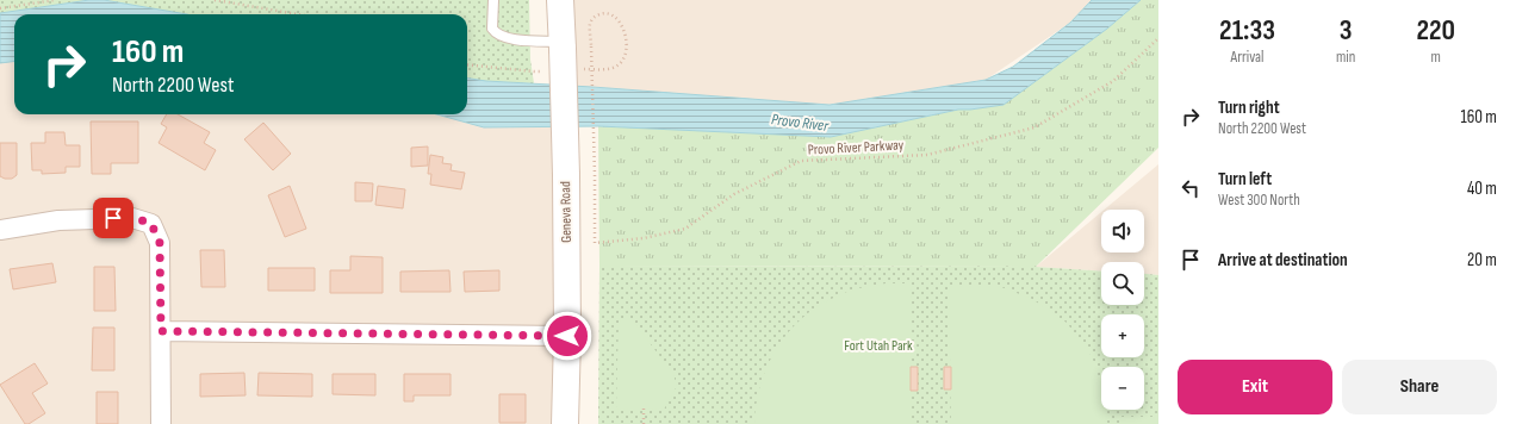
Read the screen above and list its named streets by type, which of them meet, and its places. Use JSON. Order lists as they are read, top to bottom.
{
  "streets": {
    "main road": ["Geneva Road"],
    "path": ["Provo River Parkway"]
  },
  "water": ["Provo River"],
  "parks": ["Fort Utah Park"],
  "page": {
    "eta": [
      "21:33",
      "Arrival",
      "3",
      "min",
      "220",
      "m"
    ],
    "turn": ["160 m", "North 2200 West"],
    "list": [
      {
        "name": "Turn right",
        "note": "North 2200 West",
        "value": "160 m"
      },
      {
        "name": "Turn left",
        "note": "West 300 North",
        "value": "40 m"
      },
      {
        "name": "Arrive at destination",
        "value": "20 m"
      }
    ],
    "map_buttons": ["+", "−"],
    "buttons": ["Exit", "Share"]
  }
}
